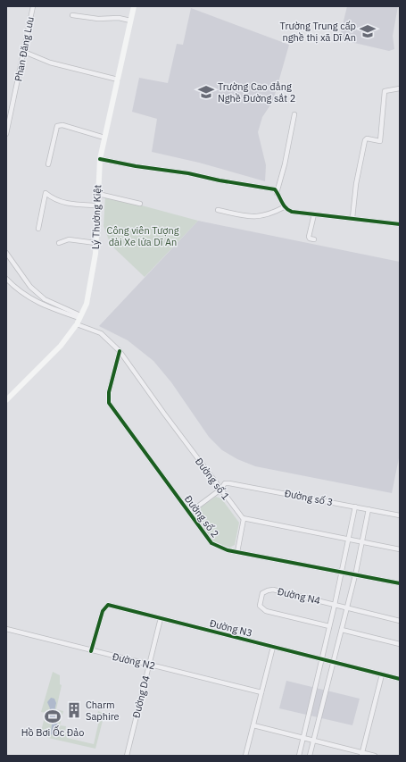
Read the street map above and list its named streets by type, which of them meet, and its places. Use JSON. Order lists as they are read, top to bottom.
{
  "streets": {
    "main road": ["Lý Thường Kiệt"],
    "street": [
      "Phan Đăng Lưu",
      "Đường số 1",
      "Đường số 3",
      "Đường số 2",
      "Đường N4",
      "Đường N3",
      "Đường N2",
      "Đường D4"
    ]
  },
  "crossings": [
    ["Lý Thường Kiệt", "Đường số 1"],
    ["Đường số 1", "Đường số 3"],
    ["Đường số 1", "Đường số 2"],
    ["Đường số 3", "Đường số 2"],
    ["Đường N3", "Đường N2"],
    ["Đường N3", "Đường D4"],
    ["Đường N2", "Đường D4"]
  ],
  "parks": ["Công viên Tượng đài Xe lửa Dĩ An"],
  "places": {
    "school or university": ["Trường Trung cấp nghề thị xã Dĩ An", "Trường Cao đẳng Nghề Đường sắt 2"],
    "building": ["Charm Saphire"],
    "sports": ["Hồ Bơi Ốc Đảo"]
  }
}
